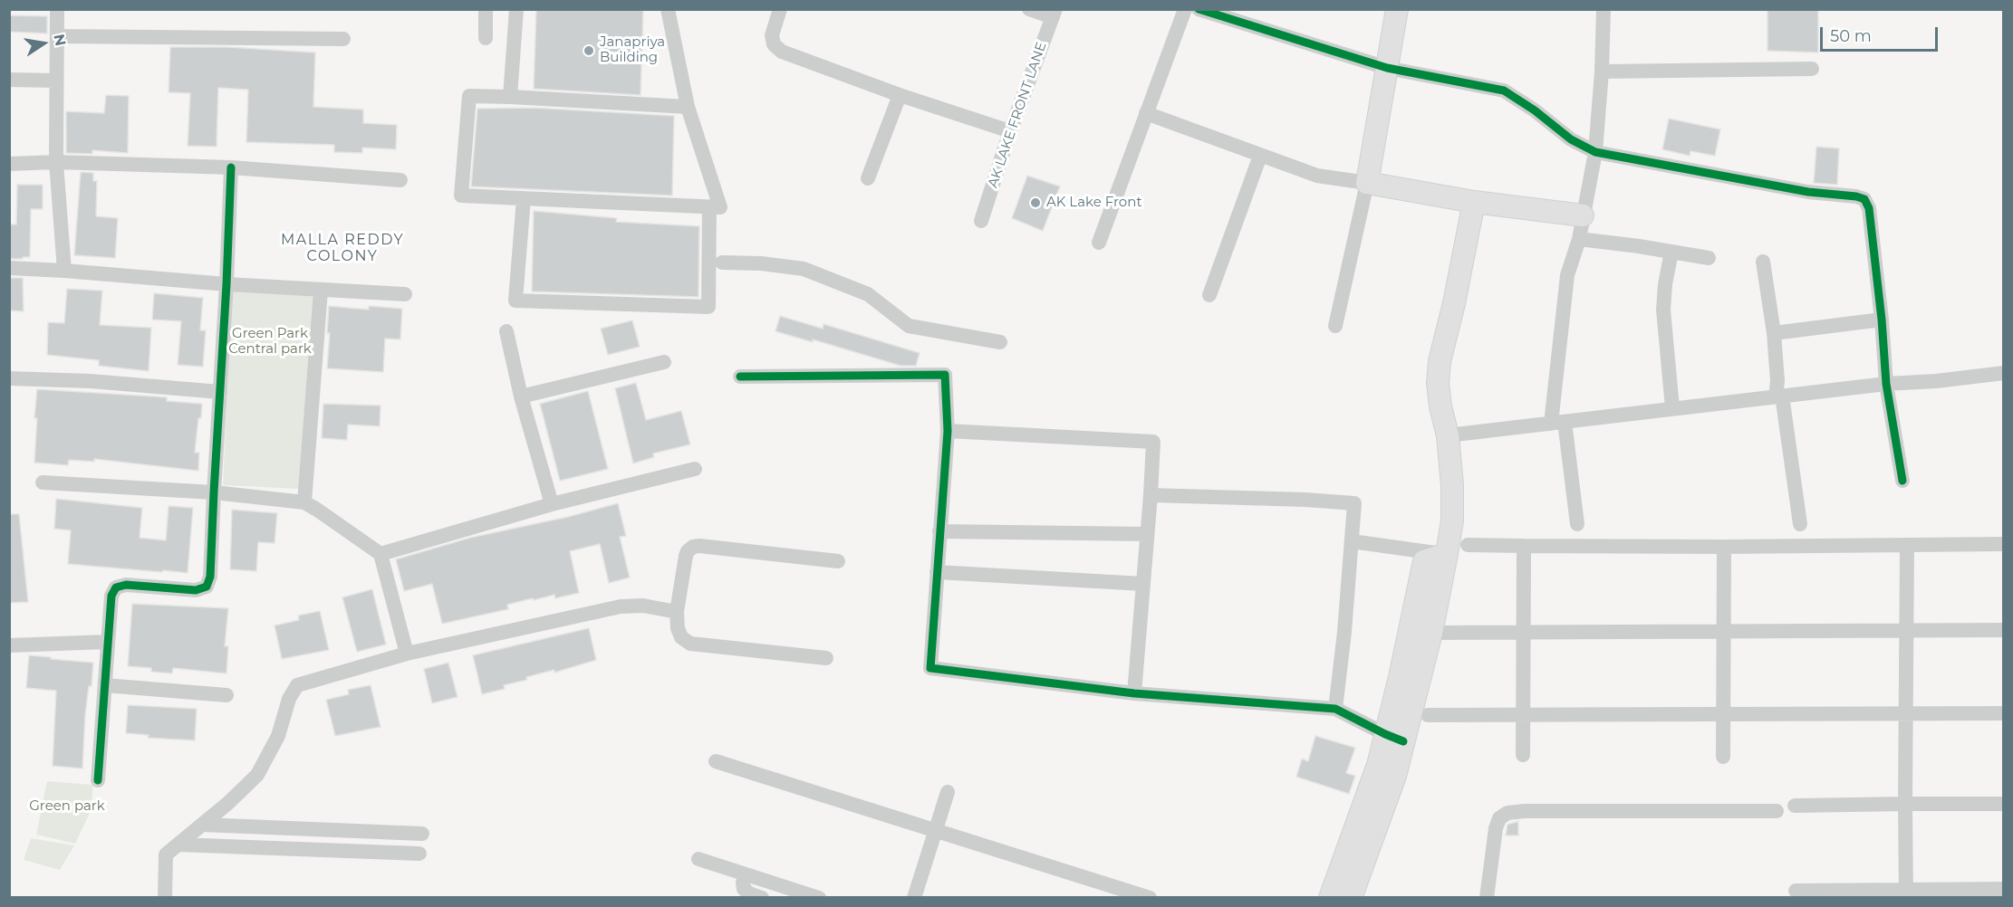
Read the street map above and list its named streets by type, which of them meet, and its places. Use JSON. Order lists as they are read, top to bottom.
{
  "streets": {
    "street": ["AK LAKE FRONT LANE"]
  },
  "districts": ["MALLA REDDY COLONY"],
  "parks": ["Green Park Central park", "Green park"],
  "places": ["Janapriya Building", "AK Lake Front"],
  "scale_bar": "50 m",
  "north": "right"
}
